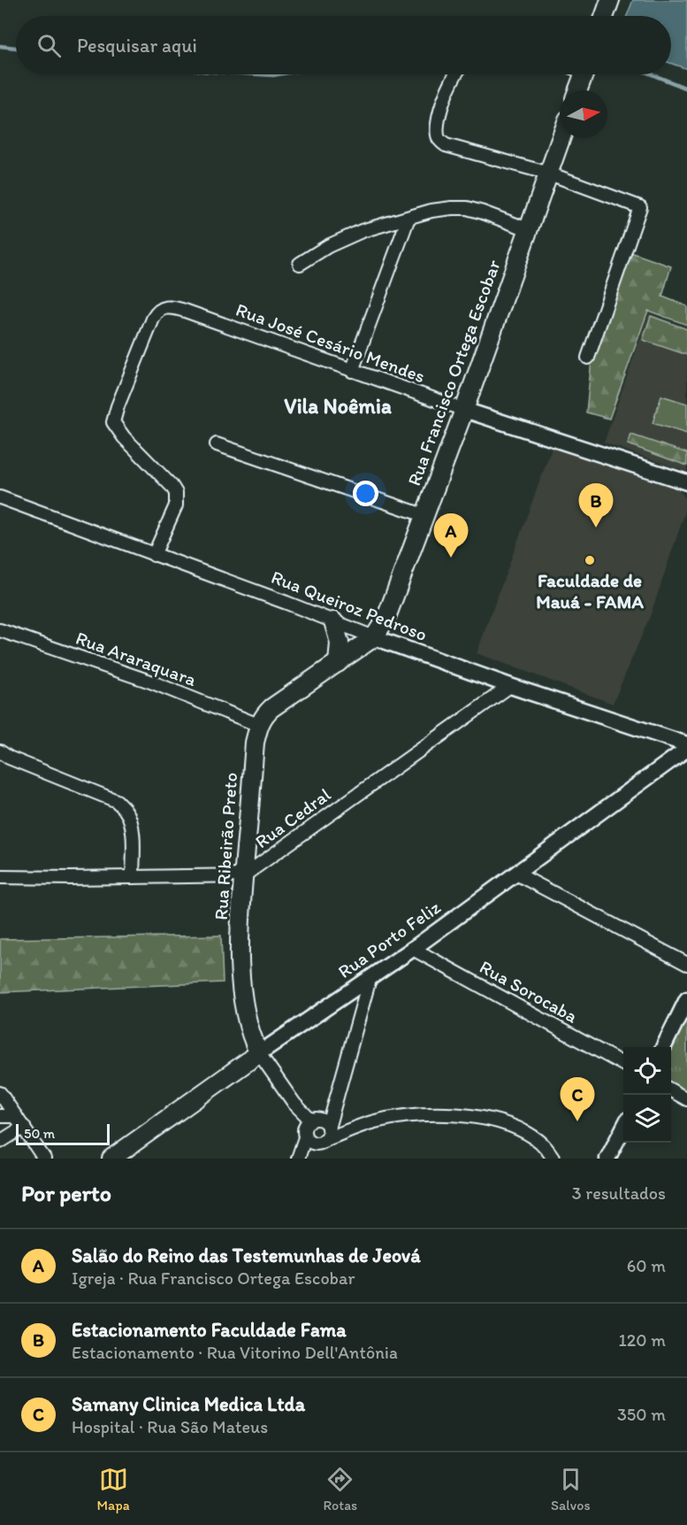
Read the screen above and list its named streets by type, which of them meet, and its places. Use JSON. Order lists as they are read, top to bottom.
{
  "streets": {
    "main road": ["Rua Francisco Ortega Escobar", "Rua Ribeirão Preto", "Rua Porto Feliz"],
    "street": [
      "Rua José Cesário Mendes",
      "Rua Queiroz Pedroso",
      "Rua Araraquara",
      "Rua Cedral",
      "Rua Sorocaba"
    ]
  },
  "crossings": [
    ["Rua José Cesário Mendes", "Rua Francisco Ortega Escobar"],
    ["Rua José Cesário Mendes", "Rua Queiroz Pedroso"],
    ["Rua Francisco Ortega Escobar", "Rua Queiroz Pedroso"],
    ["Rua Queiroz Pedroso", "Rua Cedral"],
    ["Rua Araraquara", "Rua Ribeirão Preto"],
    ["Rua Cedral", "Rua Ribeirão Preto"],
    ["Rua Ribeirão Preto", "Rua Porto Feliz"],
    ["Rua Porto Feliz", "Rua Sorocaba"]
  ],
  "districts": ["Vila Noêmia"],
  "places": ["Faculdade de Mauá - FAMA"],
  "scale_bar": "50 m",
  "north": "right",
  "page": {
    "search": "Pesquisar aqui",
    "pins": ["B", "A", "C"],
    "scale": "50 m",
    "heading": ["Por perto", "3 resultados"],
    "list": [
      {
        "mark": "A",
        "name": "Salão do Reino das Testemunhas de Jeová",
        "note": "Igreja · Rua Francisco Ortega Escobar",
        "value": "60 m"
      },
      {
        "mark": "B",
        "name": "Estacionamento Faculdade Fama",
        "note": "Estacionamento · Rua Vitorino Dell'Antônia",
        "value": "120 m"
      },
      {
        "mark": "C",
        "name": "Samany Clinica Medica Ltda",
        "note": "Hospital · Rua São Mateus",
        "value": "350 m"
      }
    ],
    "nav": ["Mapa", "Rotas", "Salvos"]
  }
}
